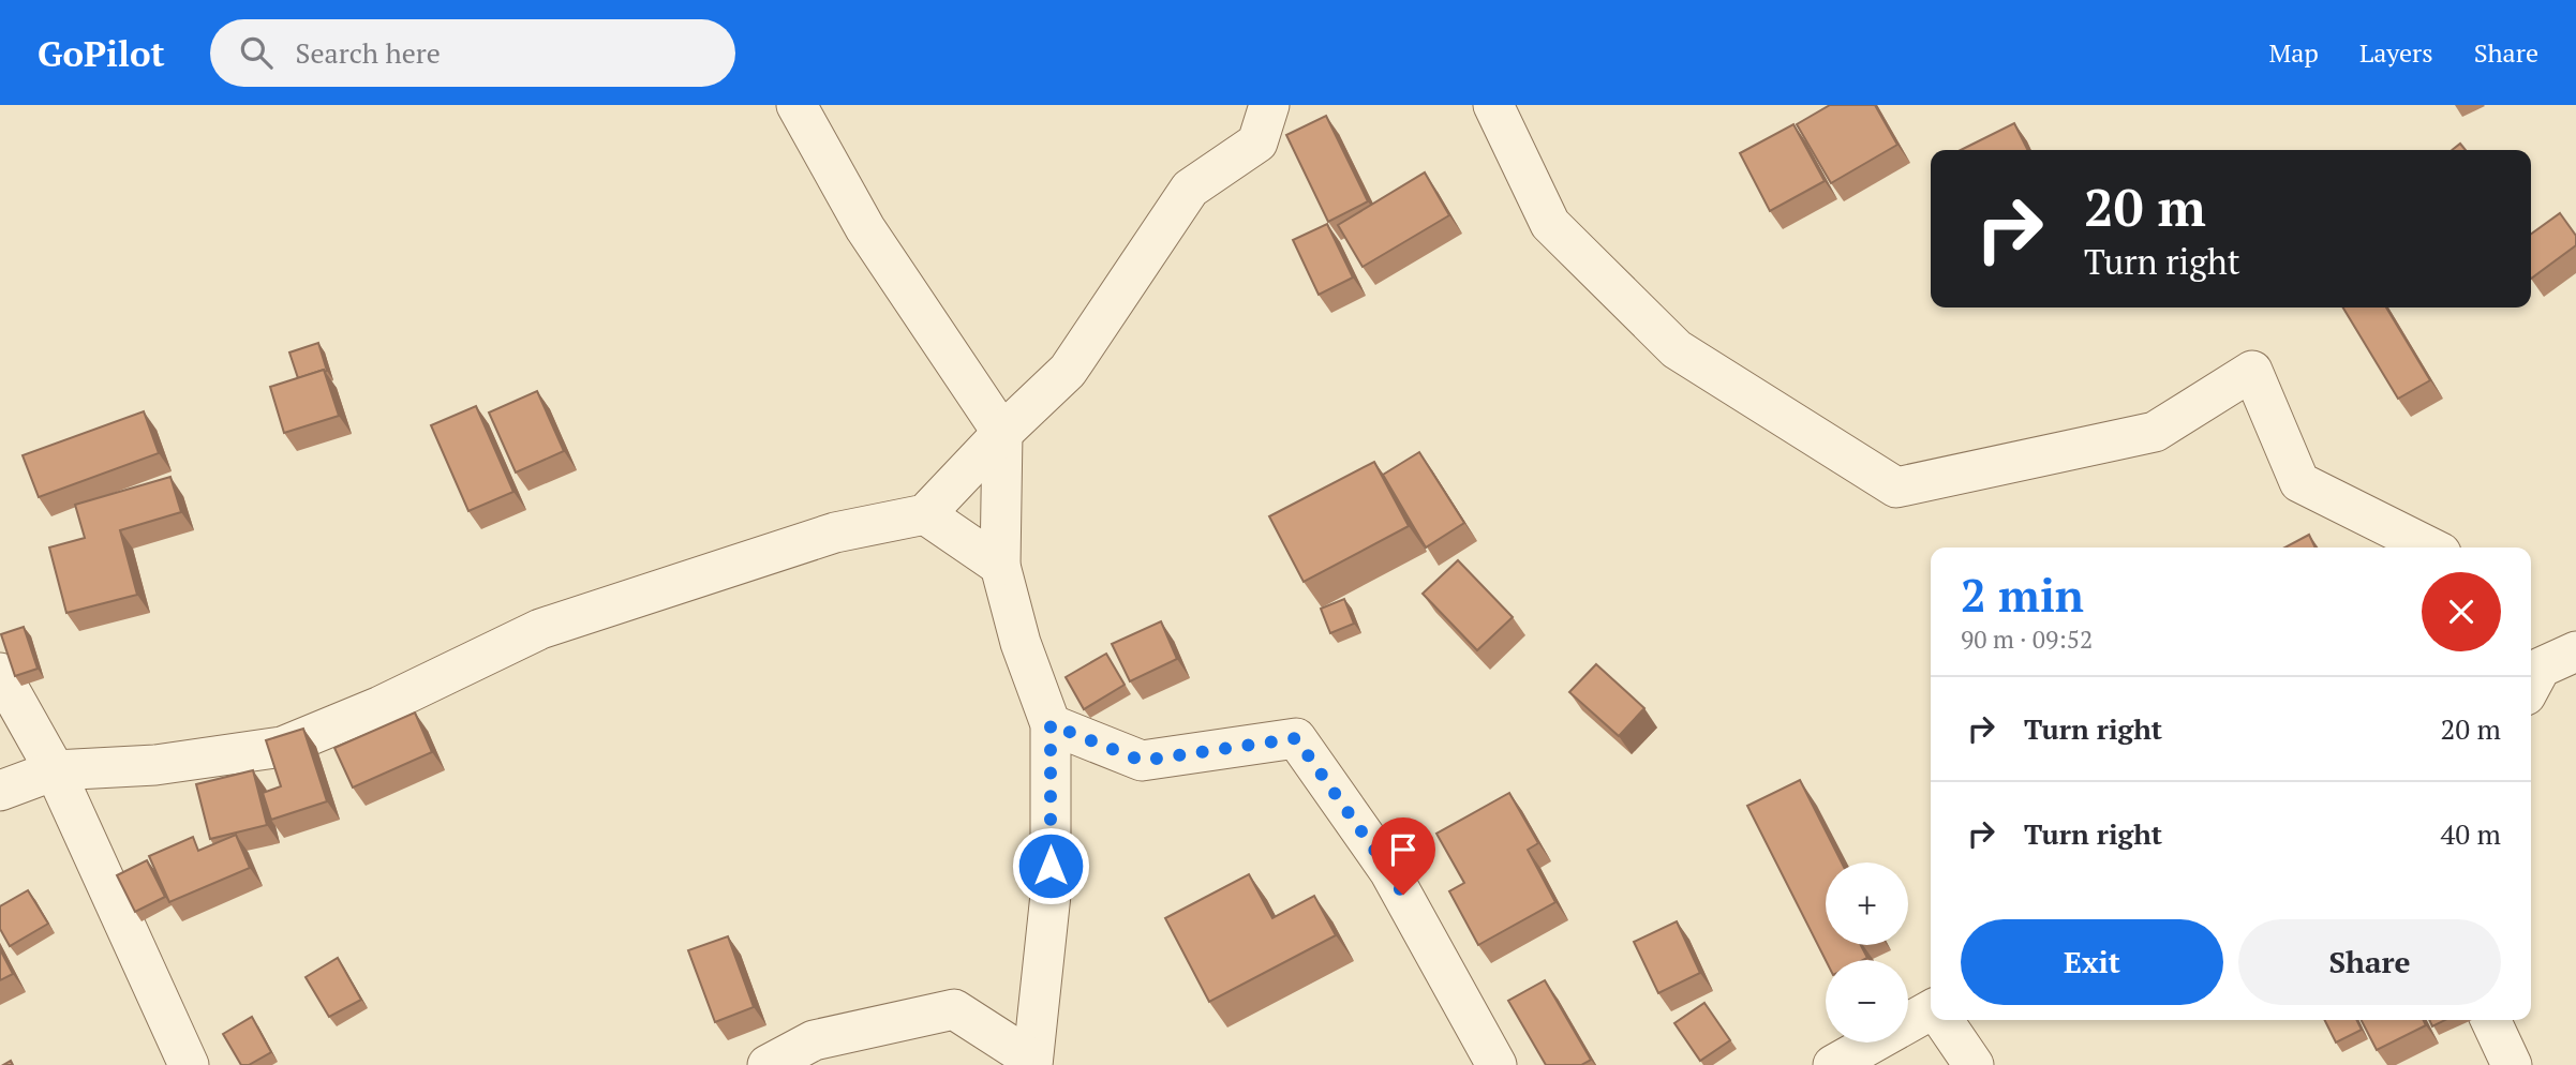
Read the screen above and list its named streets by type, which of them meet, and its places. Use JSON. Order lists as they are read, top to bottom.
{
  "page": {
    "header": "GoPilot",
    "search": "Search here",
    "nav": ["Map", "Layers", "Share"],
    "turn": ["20 m", "Turn right"],
    "heading": ["2 min", "90 m · 09:52"],
    "list": [
      {
        "name": "Turn right",
        "value": "20 m"
      },
      {
        "name": "Turn right",
        "value": "40 m"
      }
    ],
    "map_buttons": ["+", "−"],
    "buttons": ["Exit", "Share"]
  }
}
